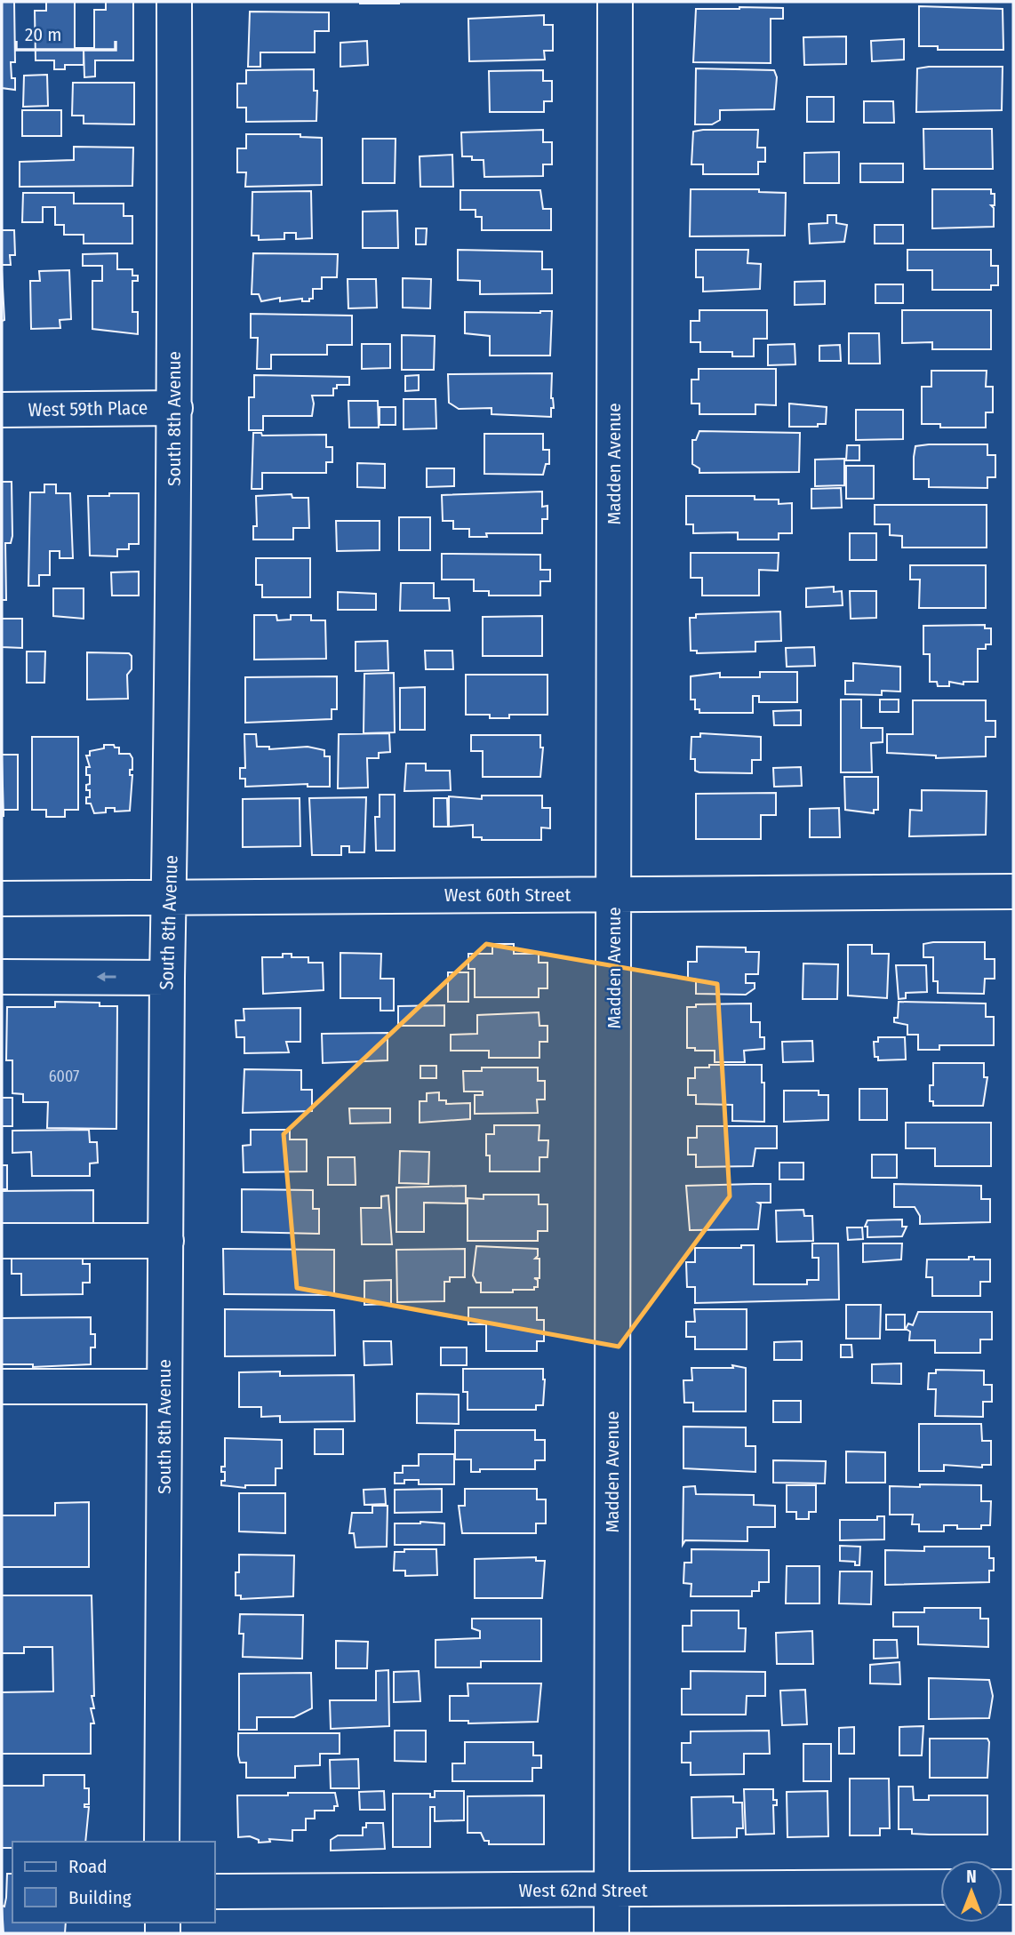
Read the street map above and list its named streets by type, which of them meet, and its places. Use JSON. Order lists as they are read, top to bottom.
{
  "streets": {
    "street": [
      "West 59th Place",
      "South 8th Avenue",
      "Madden Avenue",
      "West 60th Street",
      "West 62nd Street"
    ]
  },
  "crossings": [
    ["West 59th Place", "South 8th Avenue"],
    ["South 8th Avenue", "West 60th Street"],
    ["Madden Avenue", "West 60th Street"],
    ["Madden Avenue", "West 62nd Street"]
  ],
  "house_numbers": ["6007"],
  "legend": ["Road", "Building"],
  "scale_bar": "20 m",
  "north": "top"
}
